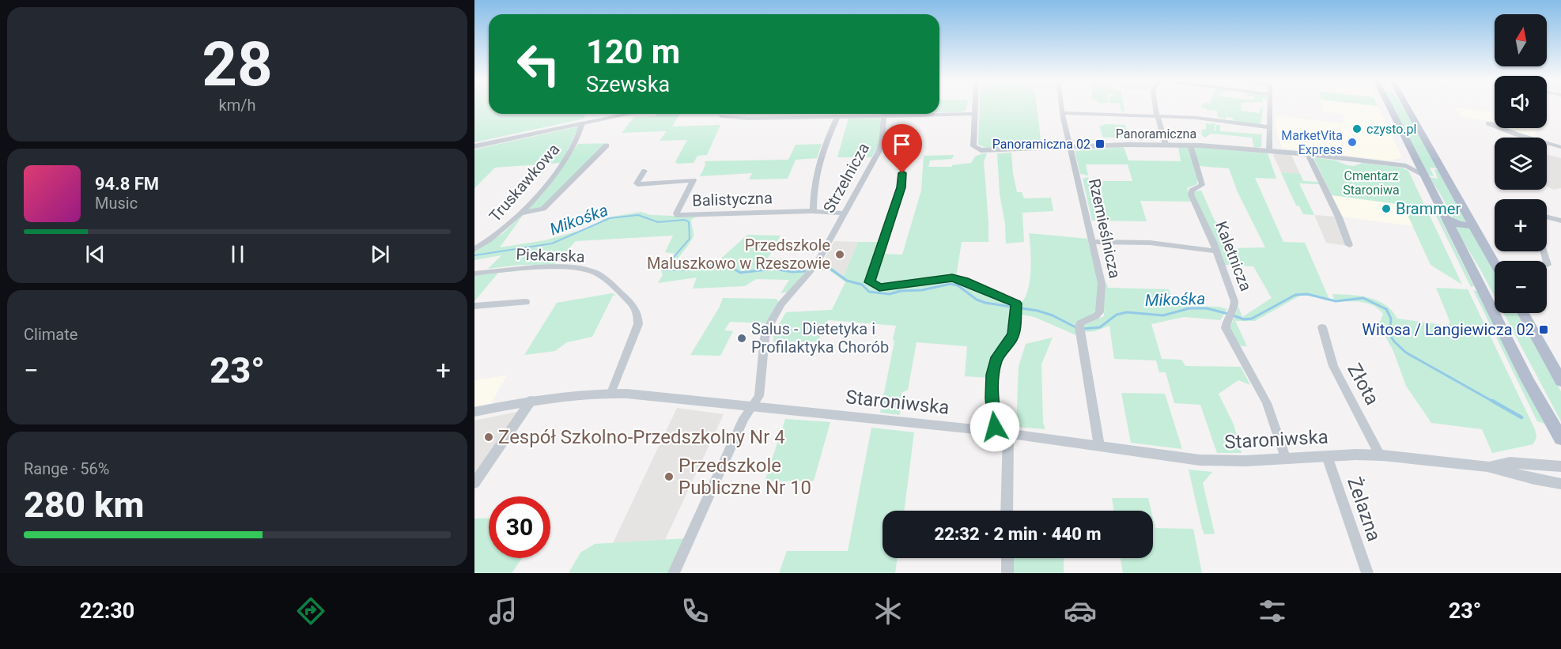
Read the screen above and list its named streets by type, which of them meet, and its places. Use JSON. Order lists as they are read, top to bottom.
{
  "streets": {
    "street": [
      "Panoramiczna",
      "Strzelnicza",
      "Truskawkowa",
      "Balistyczna",
      "Rzemieślnicza",
      "Piekarska",
      "Kaletnicza",
      "Złota",
      "Staroniwska",
      "Żelazna"
    ]
  },
  "crossings": [
    ["Panoramiczna", "Rzemieślnicza"],
    ["Panoramiczna", "Kaletnicza"],
    ["Strzelnicza", "Balistyczna"],
    ["Strzelnicza", "Staroniwska"],
    ["Rzemieślnicza", "Staroniwska"],
    ["Piekarska", "Staroniwska"],
    ["Kaletnicza", "Staroniwska"],
    ["Złota", "Staroniwska"],
    ["Staroniwska", "Żelazna"]
  ],
  "water": ["Mikośka"],
  "parks": ["Cmentarz Staroniwa"],
  "places": {
    "other": [
      "czysto.pl",
      "MarketVita Express",
      "Brammer",
      "Przedszkole Maluszkowo w Rzeszowie",
      "Salus - Dietetyka i Profilaktyka Chorób",
      "Zespół Szkolno-Przedszkolny Nr 4",
      "Przedszkole Publiczne Nr 10"
    ],
    "transit": ["Panoramiczna 02", "Witosa / Langiewicza 02"]
  },
  "north": "top",
  "page": {
    "tile": [
      ["28", "km/h"],
      "Climate",
      ["Range · 56%", "280 km"]
    ],
    "map_buttons": ["+", "−"],
    "turn": ["120 m", "Szewska"],
    "song": ["94.8 FM", "Music"],
    "heat": ["−", "23°", "+"],
    "limit": "30",
    "trip": "22:32 · 2 min · 440 m",
    "tabs": ["22:30", "23°"]
  }
}
